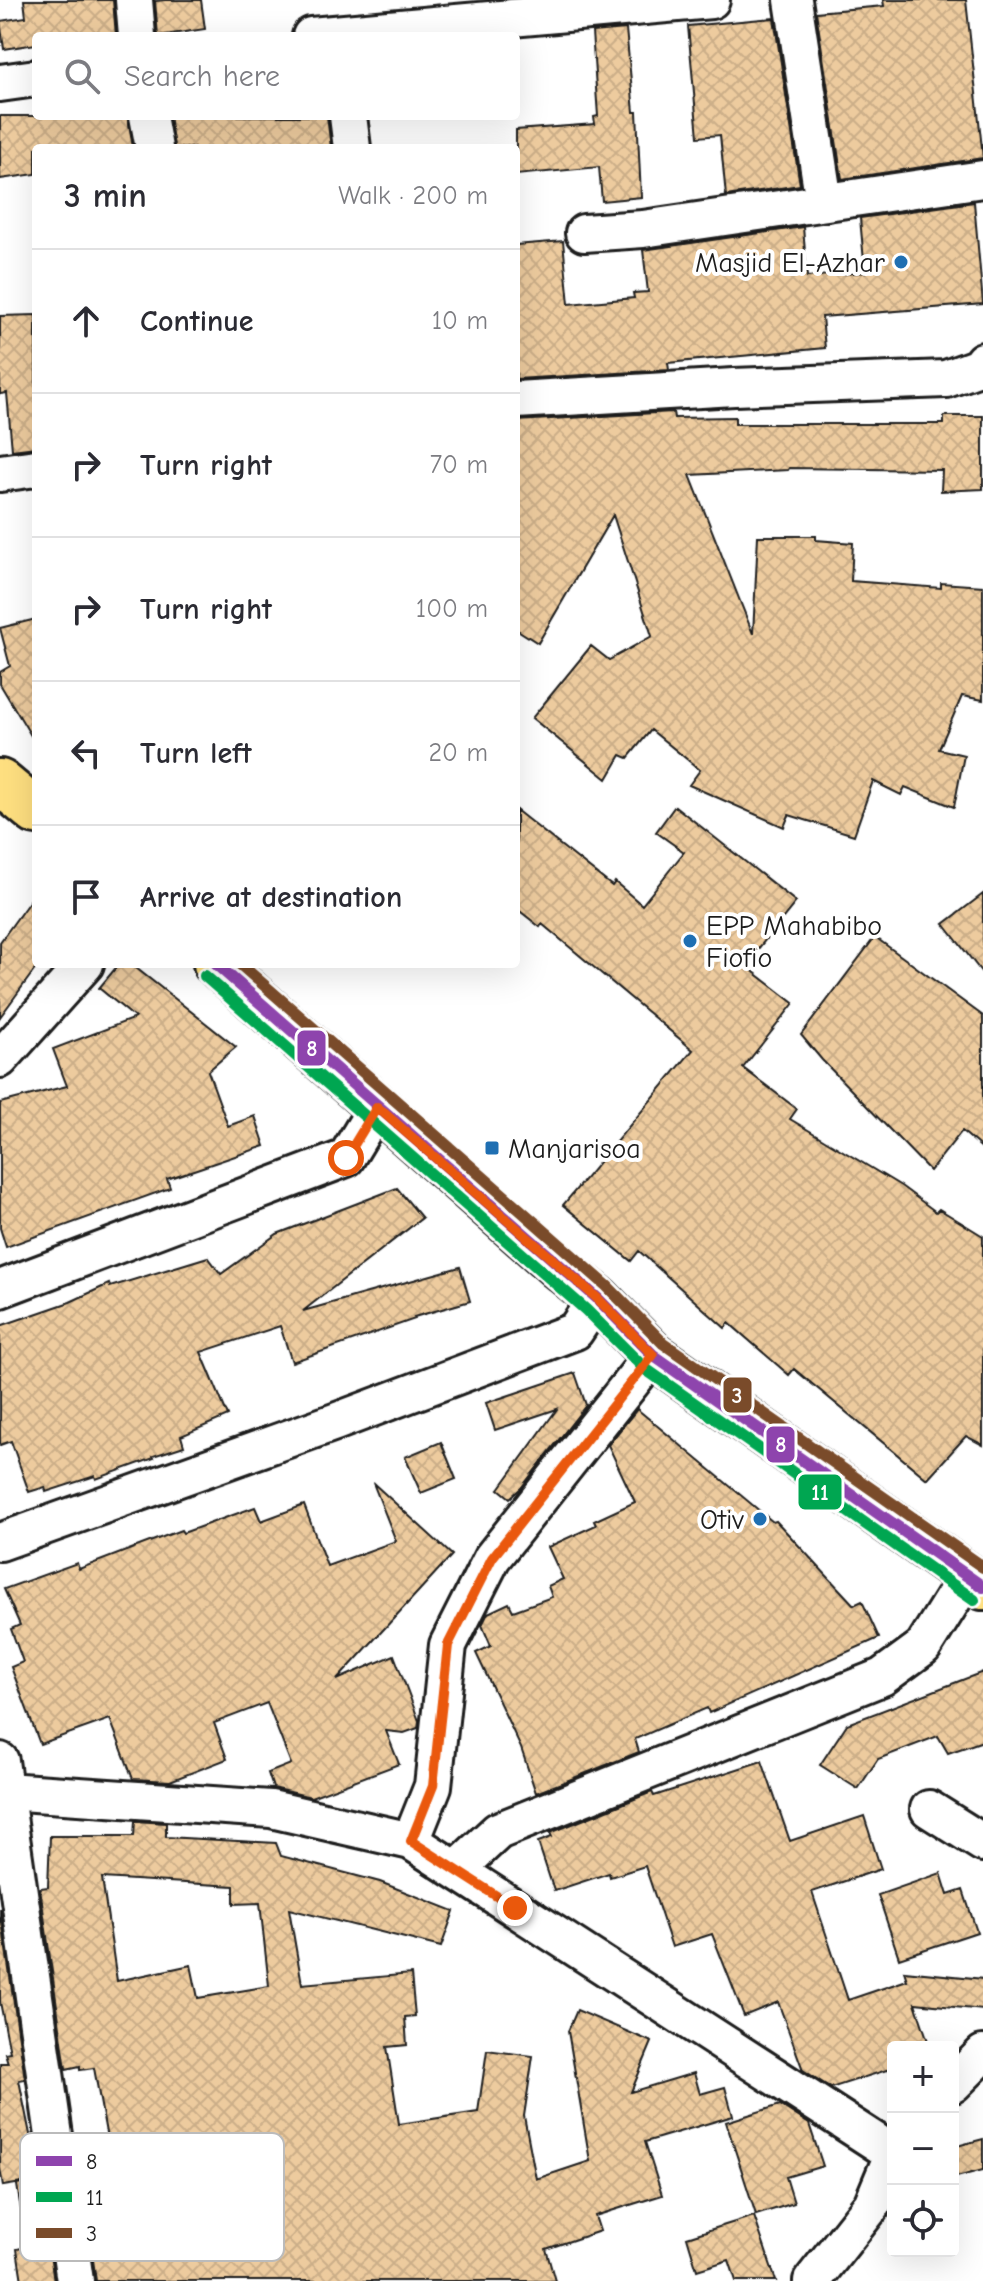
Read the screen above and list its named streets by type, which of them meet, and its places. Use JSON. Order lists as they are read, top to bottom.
{
  "places": {
    "other": ["Masjid El-Azhar", "EPP Mahabibo Fiofio", "Otiv"],
    "transit": ["Manjarisoa"]
  },
  "lines": ["transit line 8", "transit line 3", "transit line 11"],
  "legend": ["8", "11", "3"],
  "page": {
    "search": "Search here",
    "heading": ["3 min", "Walk · 200 m"],
    "list": [
      ["Continue", "10 m"],
      ["Turn right", "70 m"],
      ["Turn right", "100 m"],
      ["Turn left", "20 m"],
      "Arrive at destination"
    ],
    "map_buttons": ["+", "−"]
  }
}
